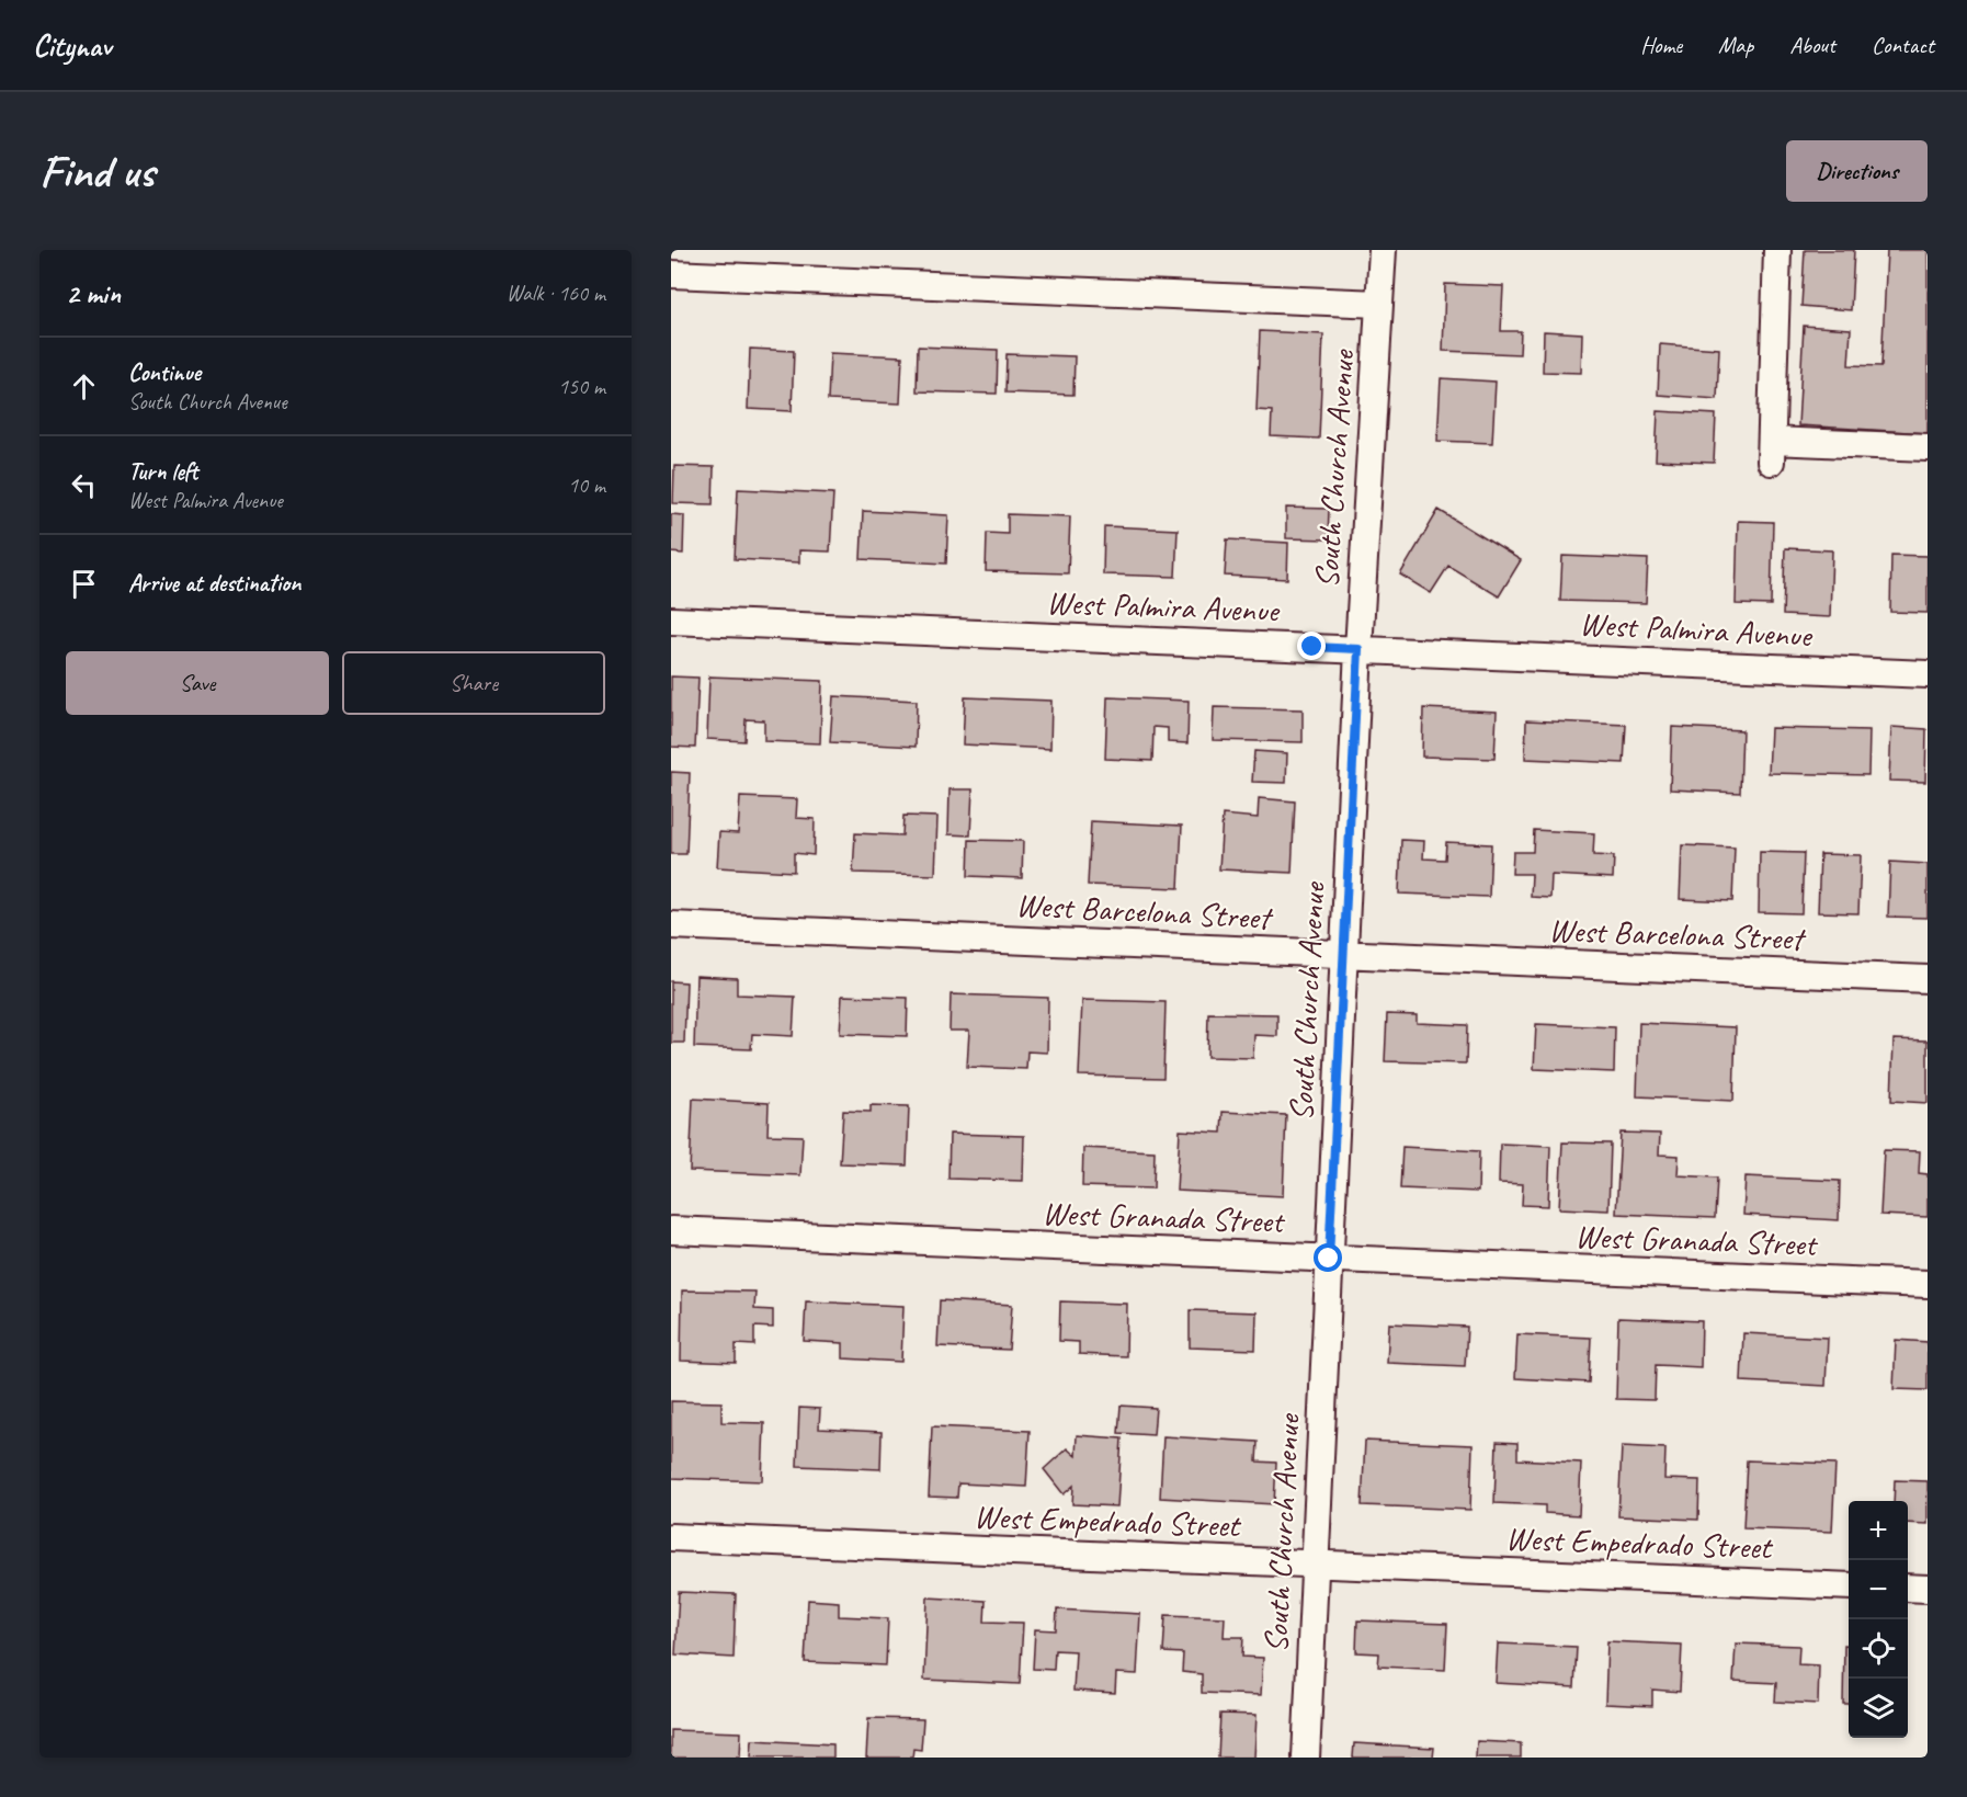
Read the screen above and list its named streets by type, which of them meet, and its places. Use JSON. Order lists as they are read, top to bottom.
{
  "streets": {
    "street": [
      "South Church Avenue",
      "West Palmira Avenue",
      "West Barcelona Street",
      "West Granada Street",
      "West Empedrado Street"
    ]
  },
  "crossings": [
    ["South Church Avenue", "West Palmira Avenue"],
    ["South Church Avenue", "West Barcelona Street"],
    ["South Church Avenue", "West Granada Street"],
    ["South Church Avenue", "West Empedrado Street"]
  ],
  "page": {
    "header": "Citynav",
    "nav": [
      "Home",
      "Map",
      "About",
      "Contact"
    ],
    "buttons": [
      "Directions",
      ["Save", "Share"]
    ],
    "title": "Find us",
    "heading": ["2 min", "Walk · 160 m"],
    "list": [
      ["Continue", "South Church Avenue", "150 m"],
      ["Turn left", "West Palmira Avenue", "10 m"],
      "Arrive at destination"
    ],
    "map_buttons": ["+", "−"]
  }
}
